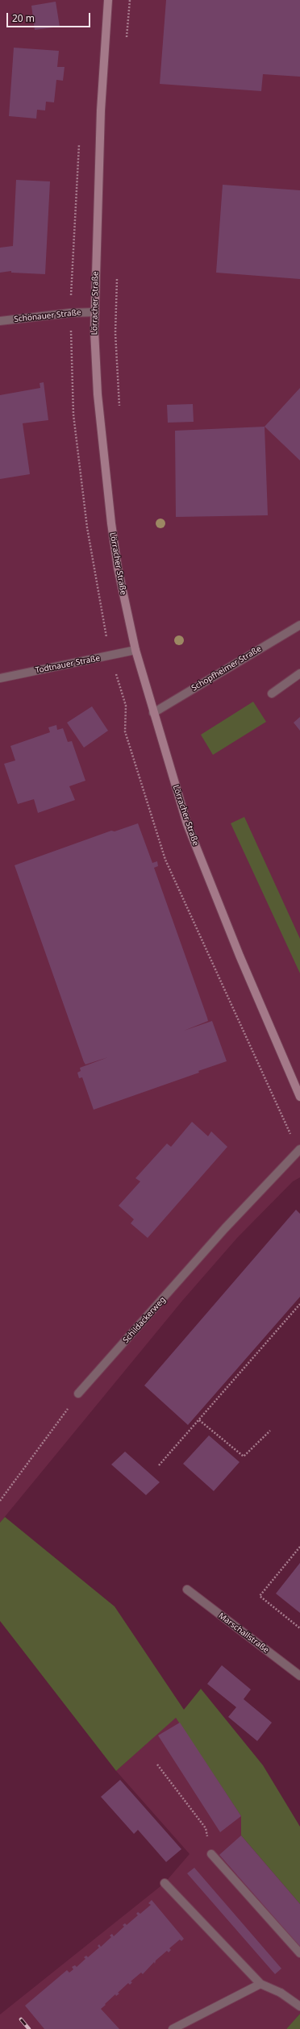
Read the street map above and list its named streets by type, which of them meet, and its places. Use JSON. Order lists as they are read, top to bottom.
{
  "streets": {
    "street": [
      "Lörracher Straße",
      "Schönauer Straße",
      "Todtnauer Straße",
      "Schopfheimer Straße",
      "Schildackerweg",
      "Marschallstraße"
    ]
  },
  "crossings": [
    ["Lörracher Straße", "Schönauer Straße"],
    ["Lörracher Straße", "Todtnauer Straße"],
    ["Lörracher Straße", "Schopfheimer Straße"]
  ],
  "scale_bar": "20 m"
}
